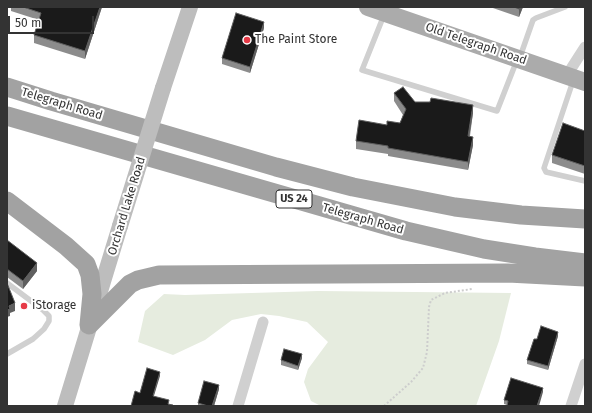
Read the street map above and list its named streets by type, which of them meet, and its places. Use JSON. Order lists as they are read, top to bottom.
{
  "streets": {
    "highway": ["Telegraph Road", "US 24"],
    "main road": ["Old Telegraph Road", "Orchard Lake Road"]
  },
  "places": ["The Paint Store", "iStorage"],
  "scale_bar": "50 m"
}
